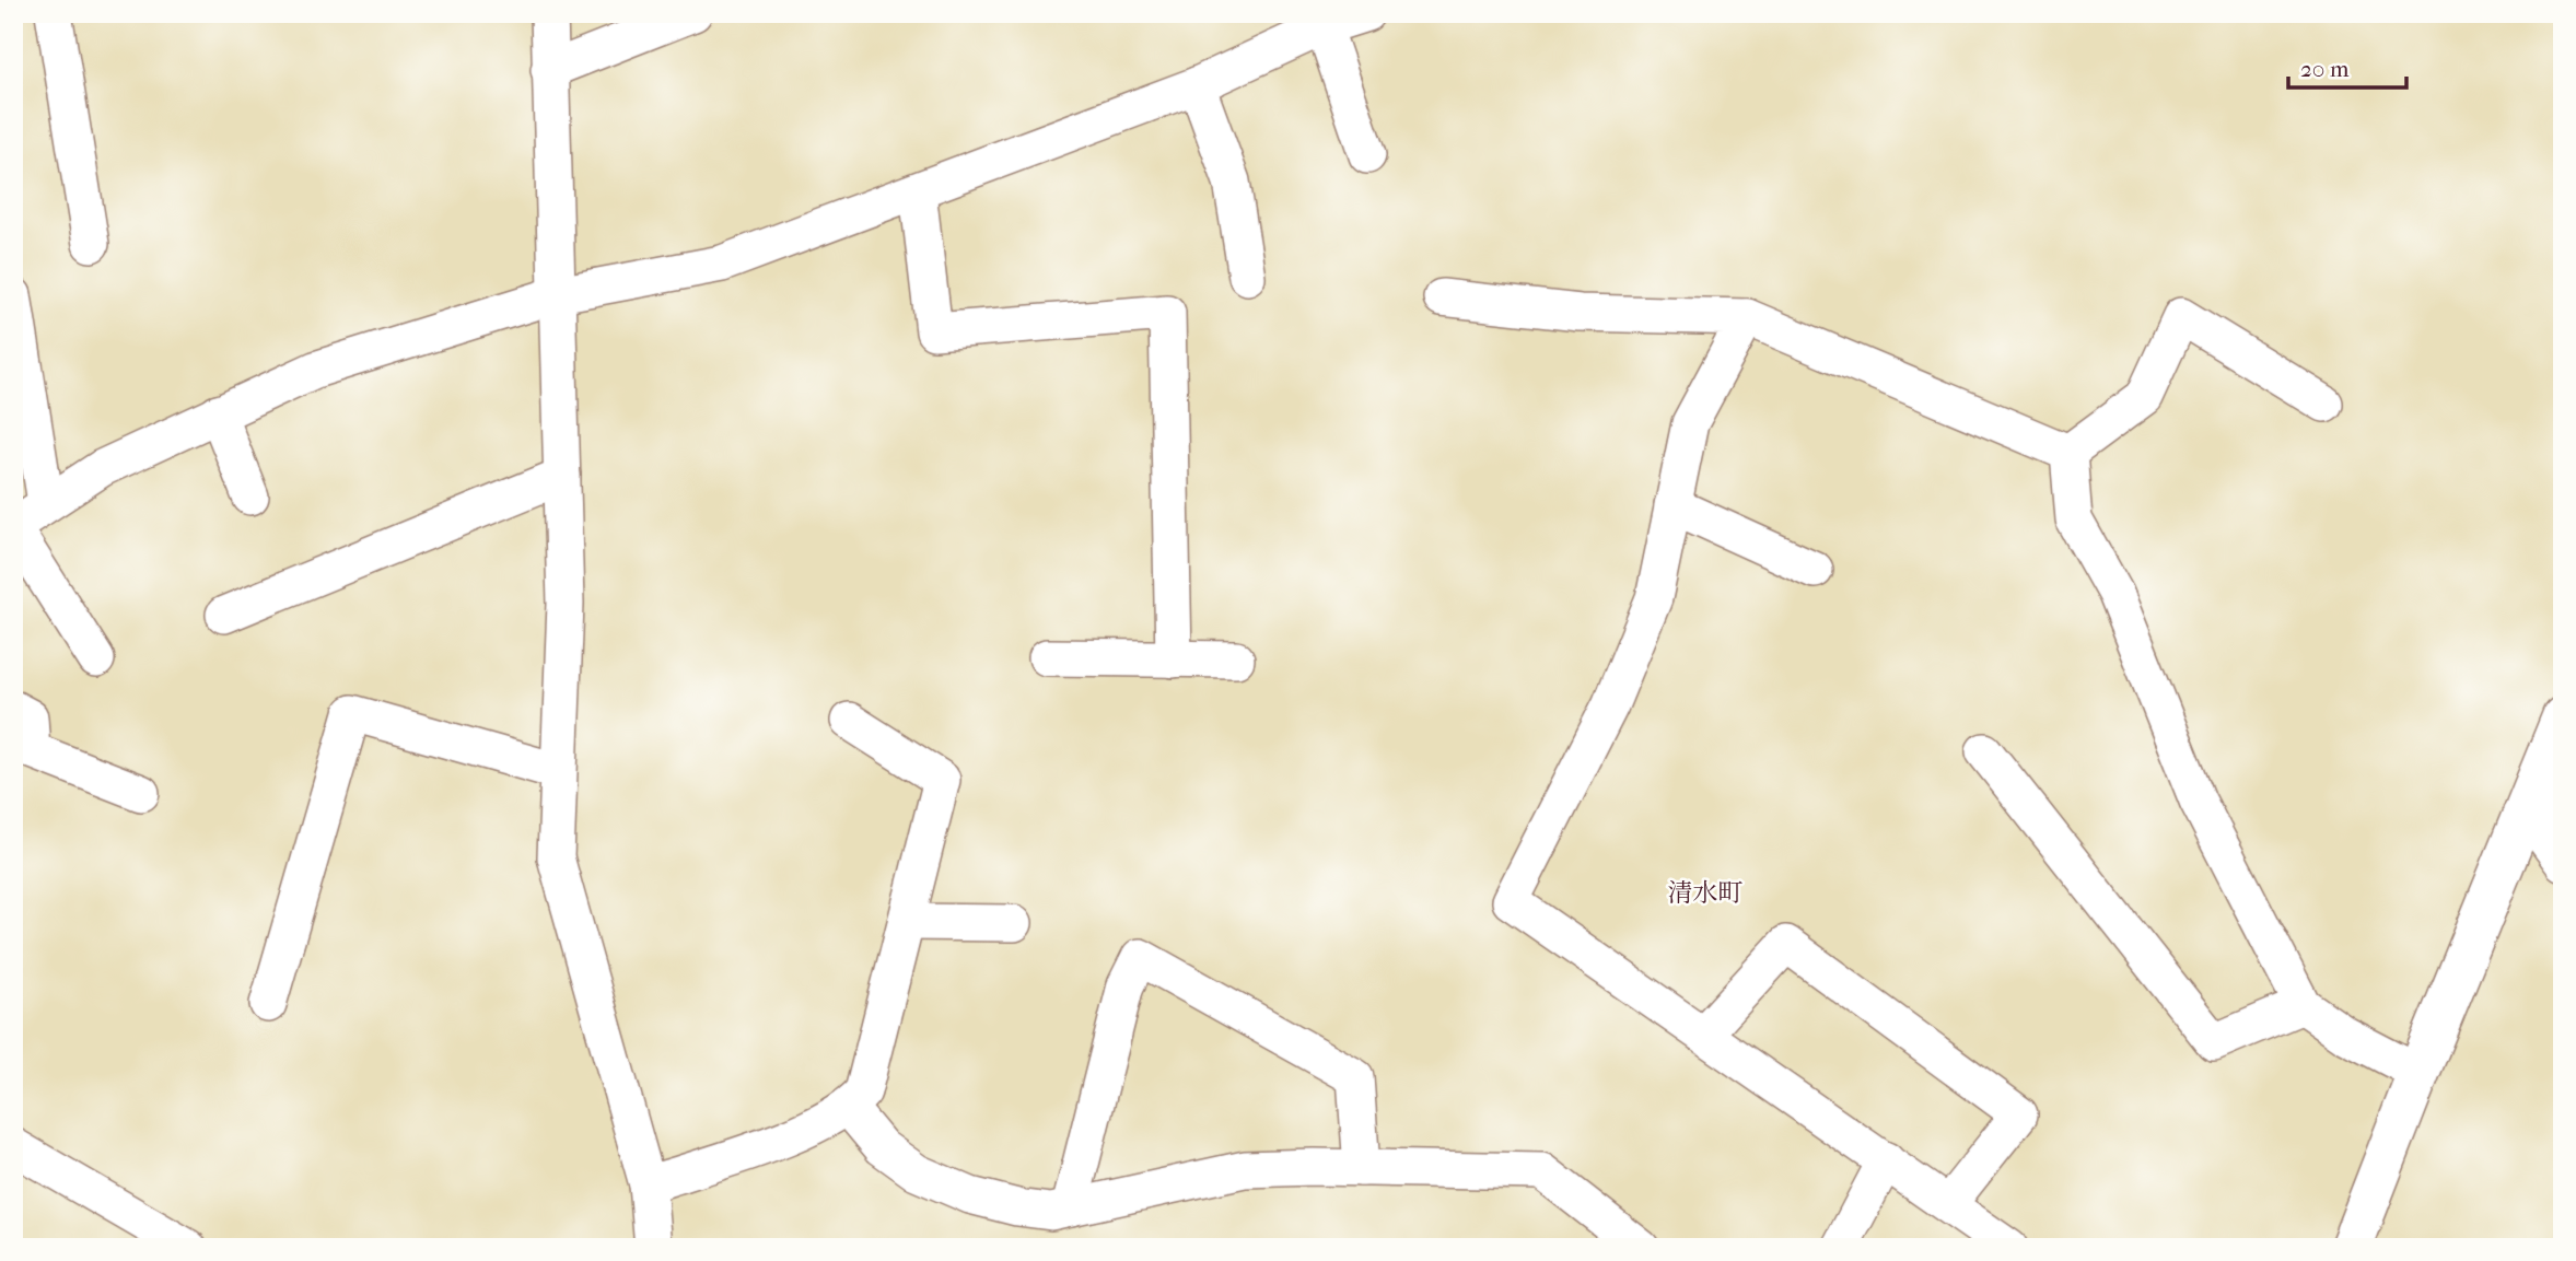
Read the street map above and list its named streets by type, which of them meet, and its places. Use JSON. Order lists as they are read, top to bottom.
{
  "districts": ["清水町"],
  "scale_bar": "20 m"
}
